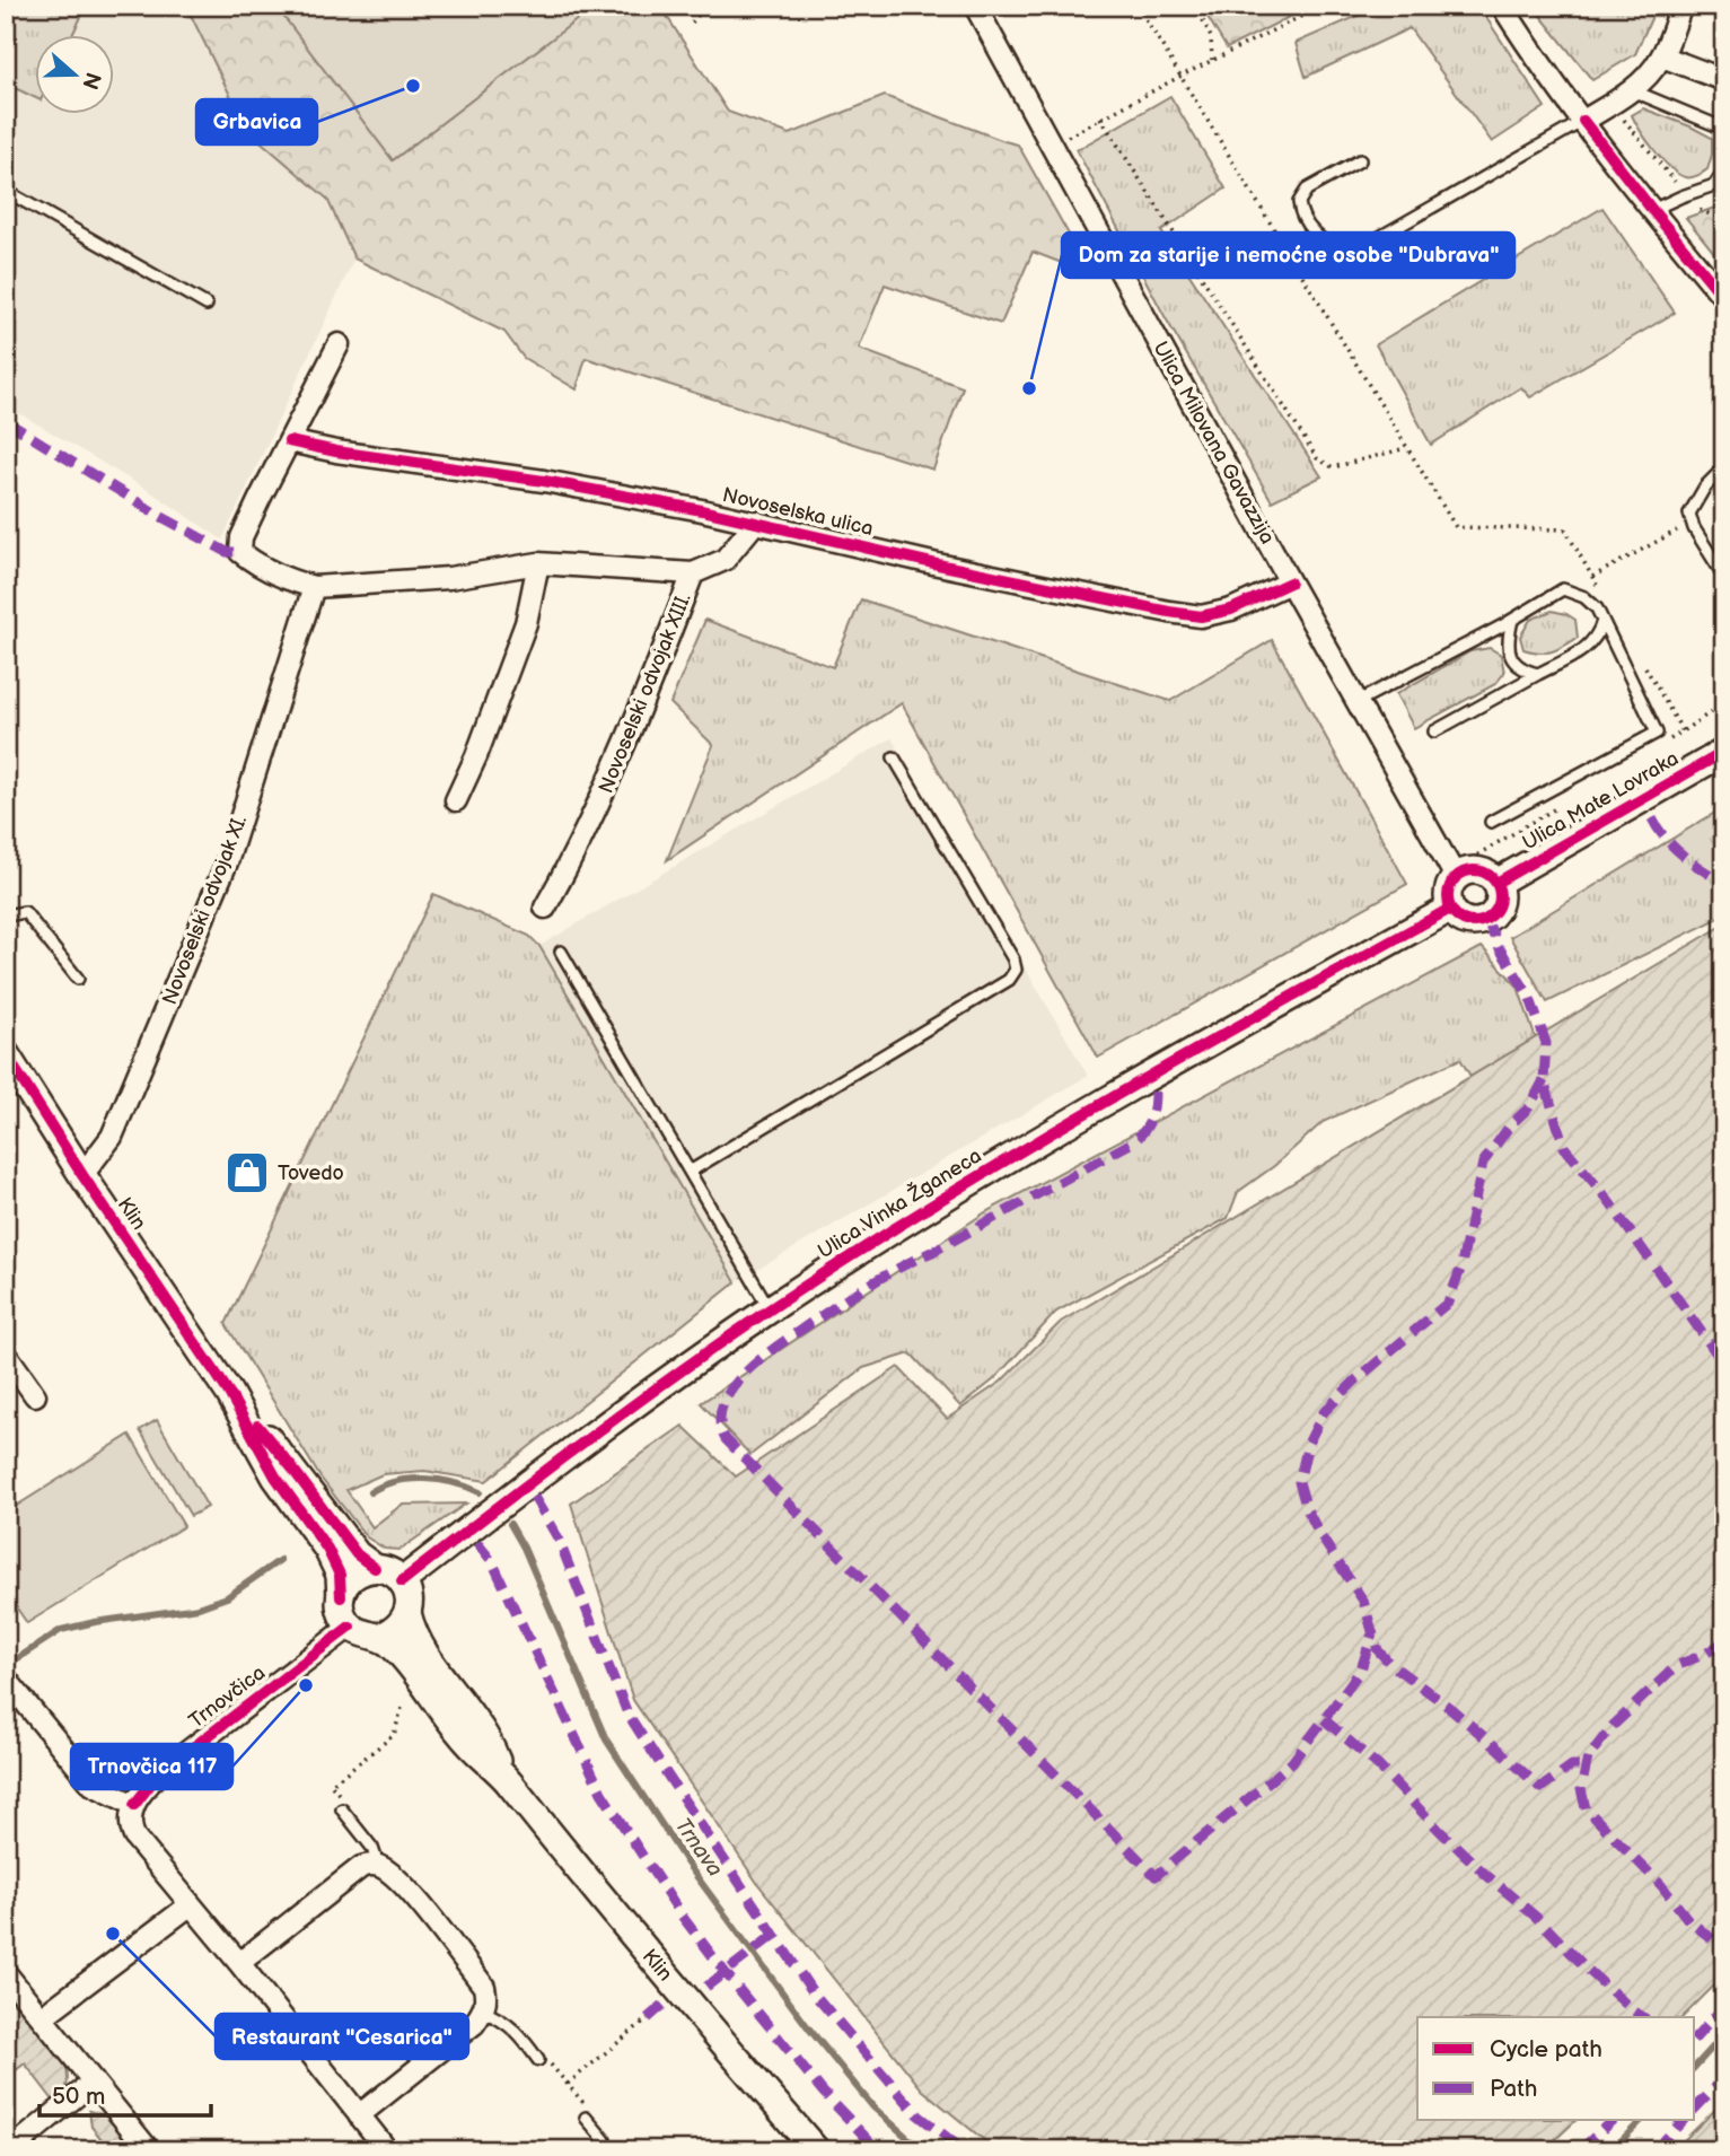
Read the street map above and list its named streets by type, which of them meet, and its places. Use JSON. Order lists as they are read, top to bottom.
{
  "streets": {
    "street": [
      "Ulica Milovana Gavazzija",
      "Novoselska ulica",
      "Novoselski odvojak XIII.",
      "Ulica Mate Lovraka",
      "Novoselski odvojak XI.",
      "Ulica Vinka Žganeca",
      "Klin",
      "Trnovčica"
    ]
  },
  "crossings": [
    ["Ulica Milovana Gavazzija", "Novoselska ulica"],
    ["Ulica Milovana Gavazzija", "Ulica Mate Lovraka"],
    ["Ulica Milovana Gavazzija", "Ulica Vinka Žganeca"],
    ["Novoselski odvojak XIII.", "Novoselski odvojak XI."],
    ["Ulica Mate Lovraka", "Ulica Vinka Žganeca"],
    ["Novoselski odvojak XI.", "Klin"],
    ["Ulica Vinka Žganeca", "Klin"],
    ["Ulica Vinka Žganeca", "Trnovčica"],
    ["Klin", "Trnovčica"]
  ],
  "water": ["Trnava"],
  "places": {
    "other": [
      "Grbavica",
      "Dom za starije i nemoćne osobe \"Dubrava\"",
      "Trnovčica 117",
      "Restaurant \"Cesarica\""
    ],
    "shop": ["Tovedo"]
  },
  "legend": ["Cycle path", "Path"],
  "scale_bar": "50 m",
  "north": "right"
}
